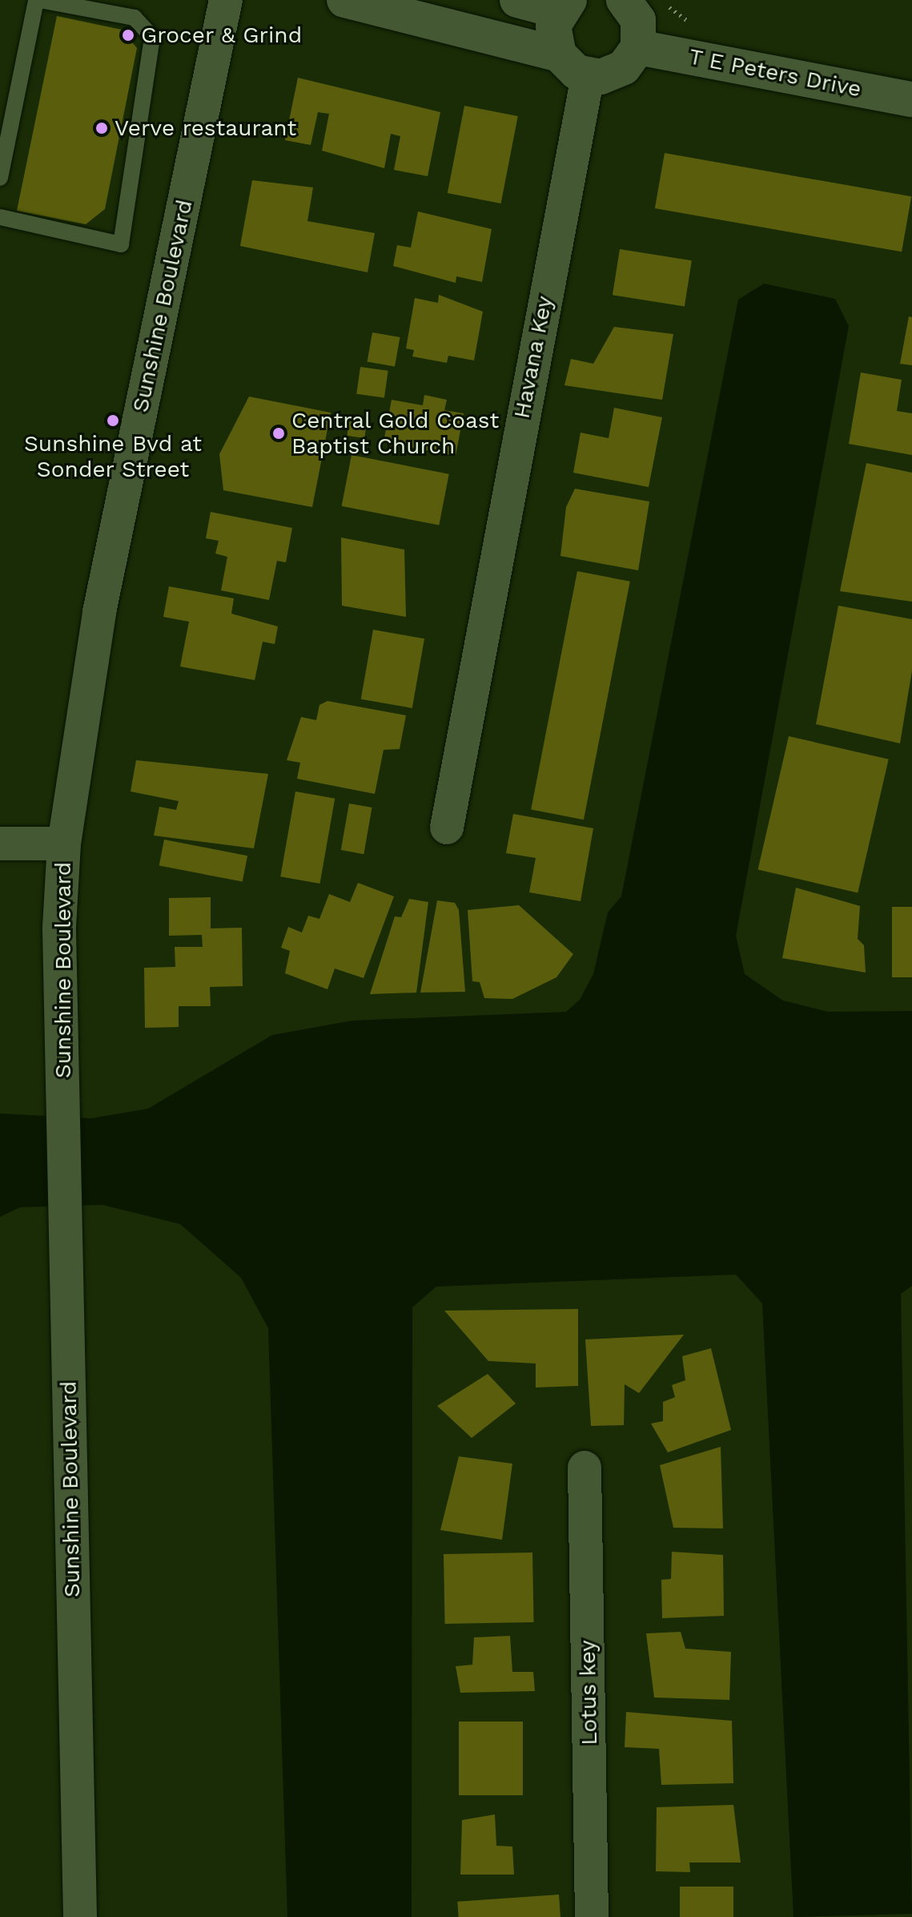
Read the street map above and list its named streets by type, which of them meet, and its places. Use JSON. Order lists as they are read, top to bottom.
{
  "streets": {
    "street": [
      "T E Peters Drive",
      "Sunshine Boulevard",
      "Havana Key",
      "Lotus key"
    ]
  },
  "places": [
    "Grocer & Grind",
    "Verve restaurant",
    "Sunshine Bvd at Sonder Street",
    "Central Gold Coast Baptist Church"
  ]
}
